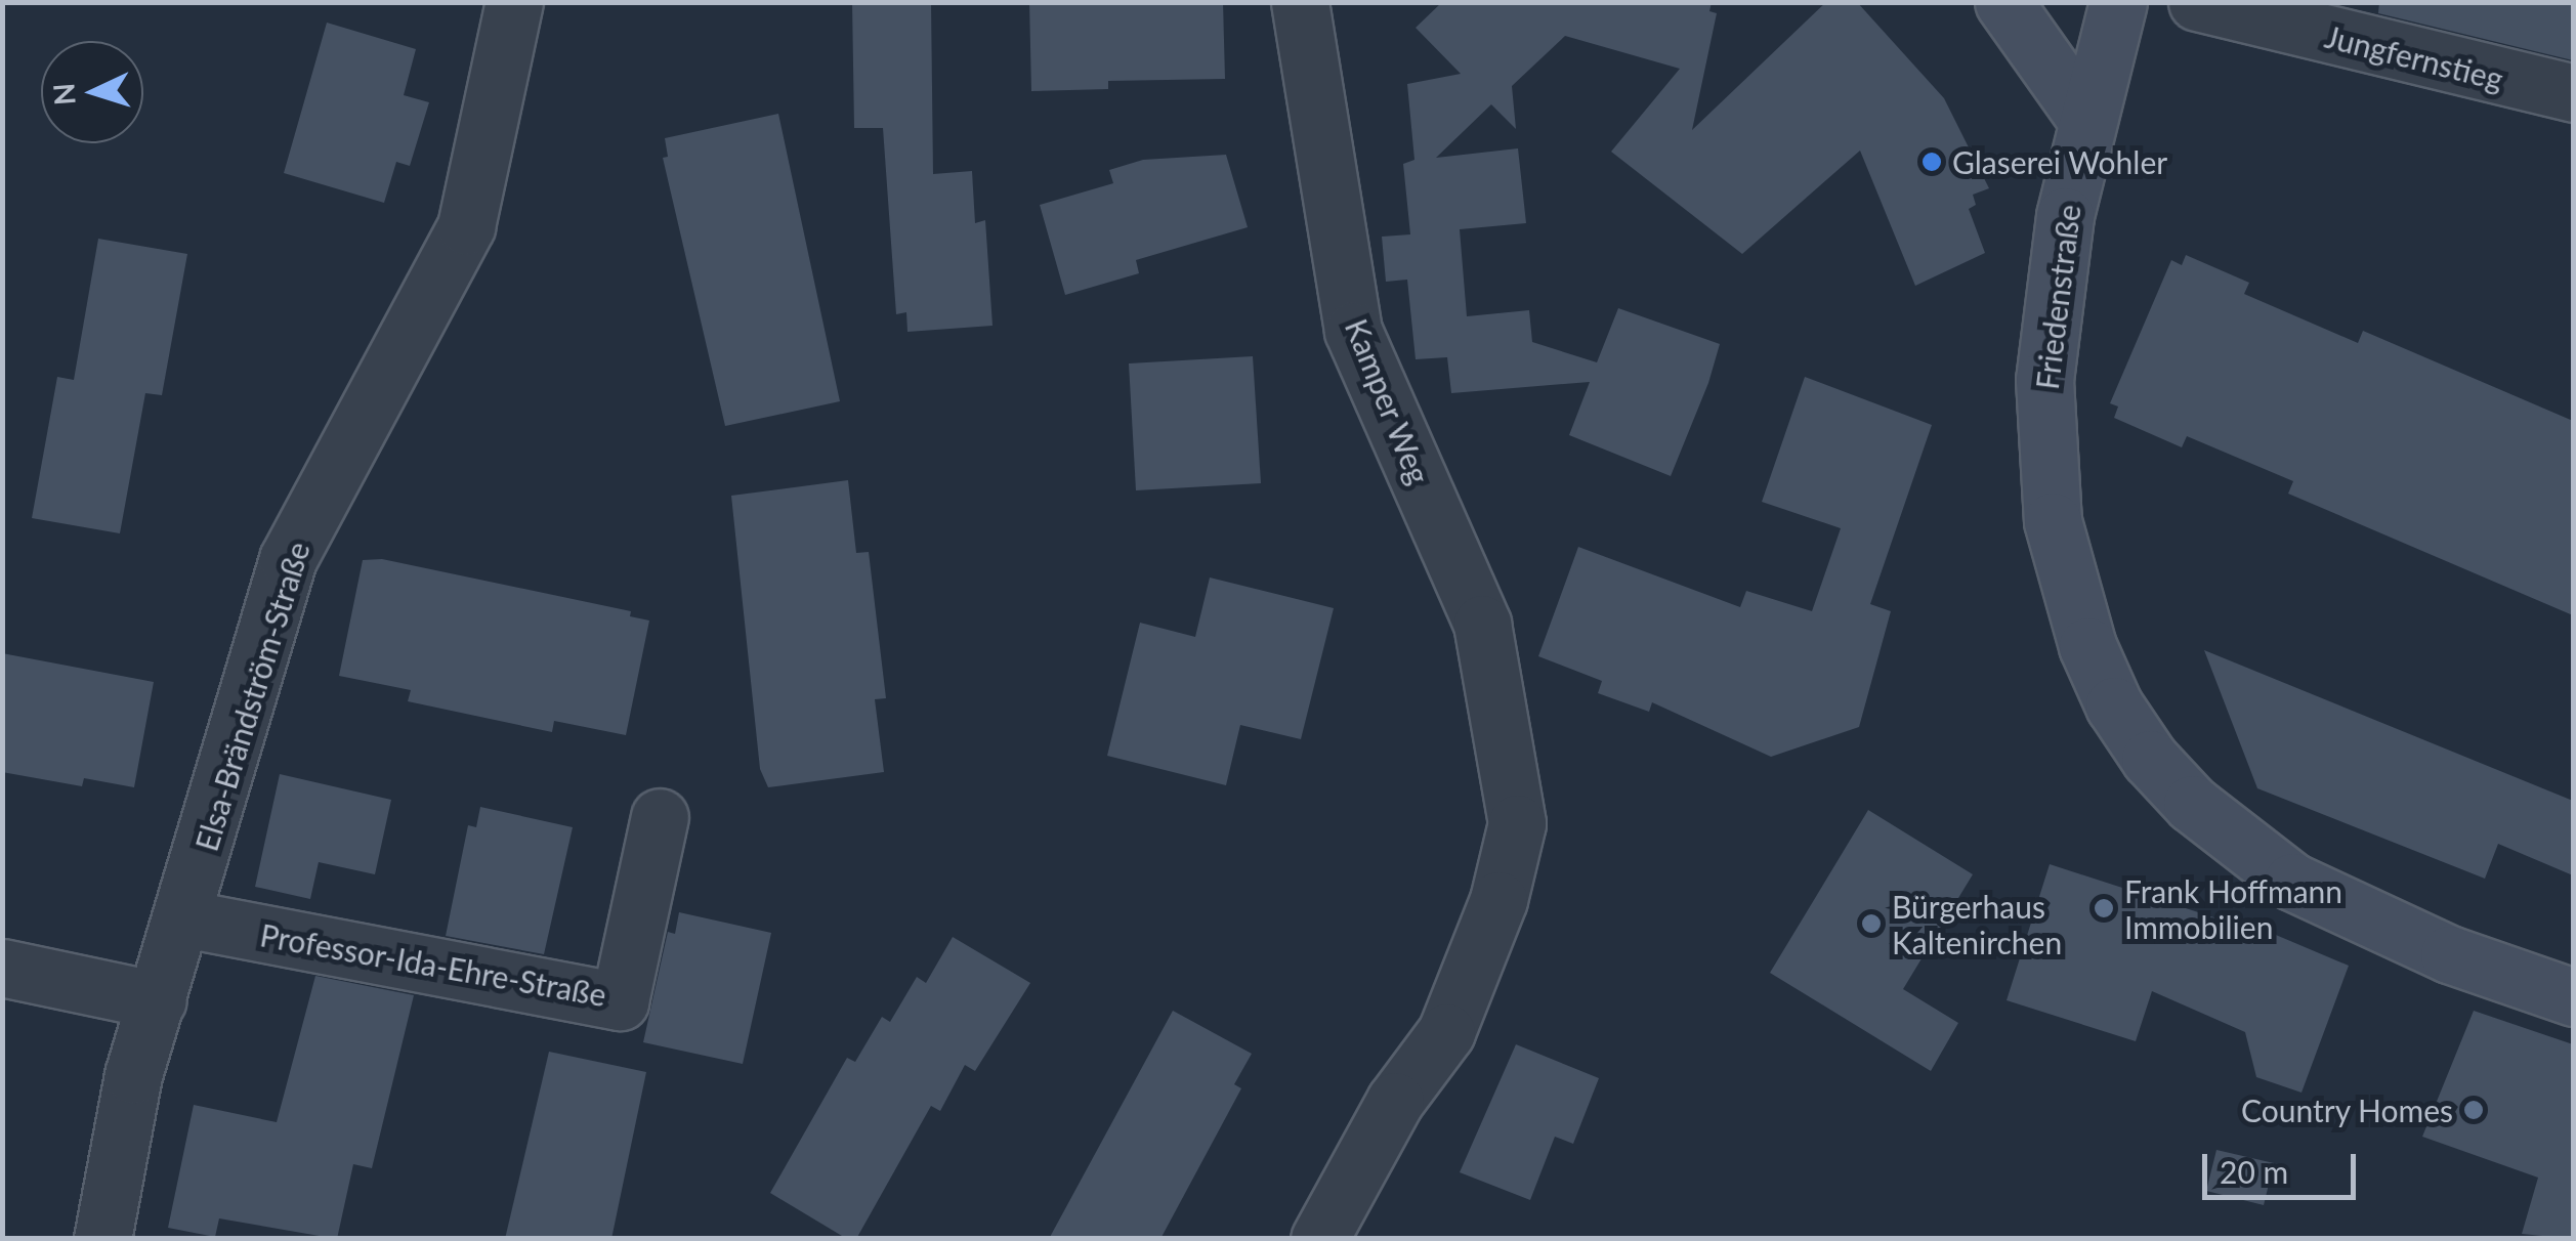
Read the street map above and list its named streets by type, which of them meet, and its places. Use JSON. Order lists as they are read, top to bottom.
{
  "streets": {
    "main road": ["Friedenstraße"],
    "street": [
      "Jungfernstieg",
      "Kamper Weg",
      "Elsa-Brändström-Straße",
      "Professor-Ida-Ehre-Straße"
    ]
  },
  "crossings": [
    ["Elsa-Brändström-Straße", "Professor-Ida-Ehre-Straße"]
  ],
  "places": [
    "Glaserei Wohler",
    "Frank Hoffmann Immobilien",
    "Bürgerhaus Kaltenirchen",
    "Country Homes"
  ],
  "scale_bar": "20 m",
  "north": "left"
}
